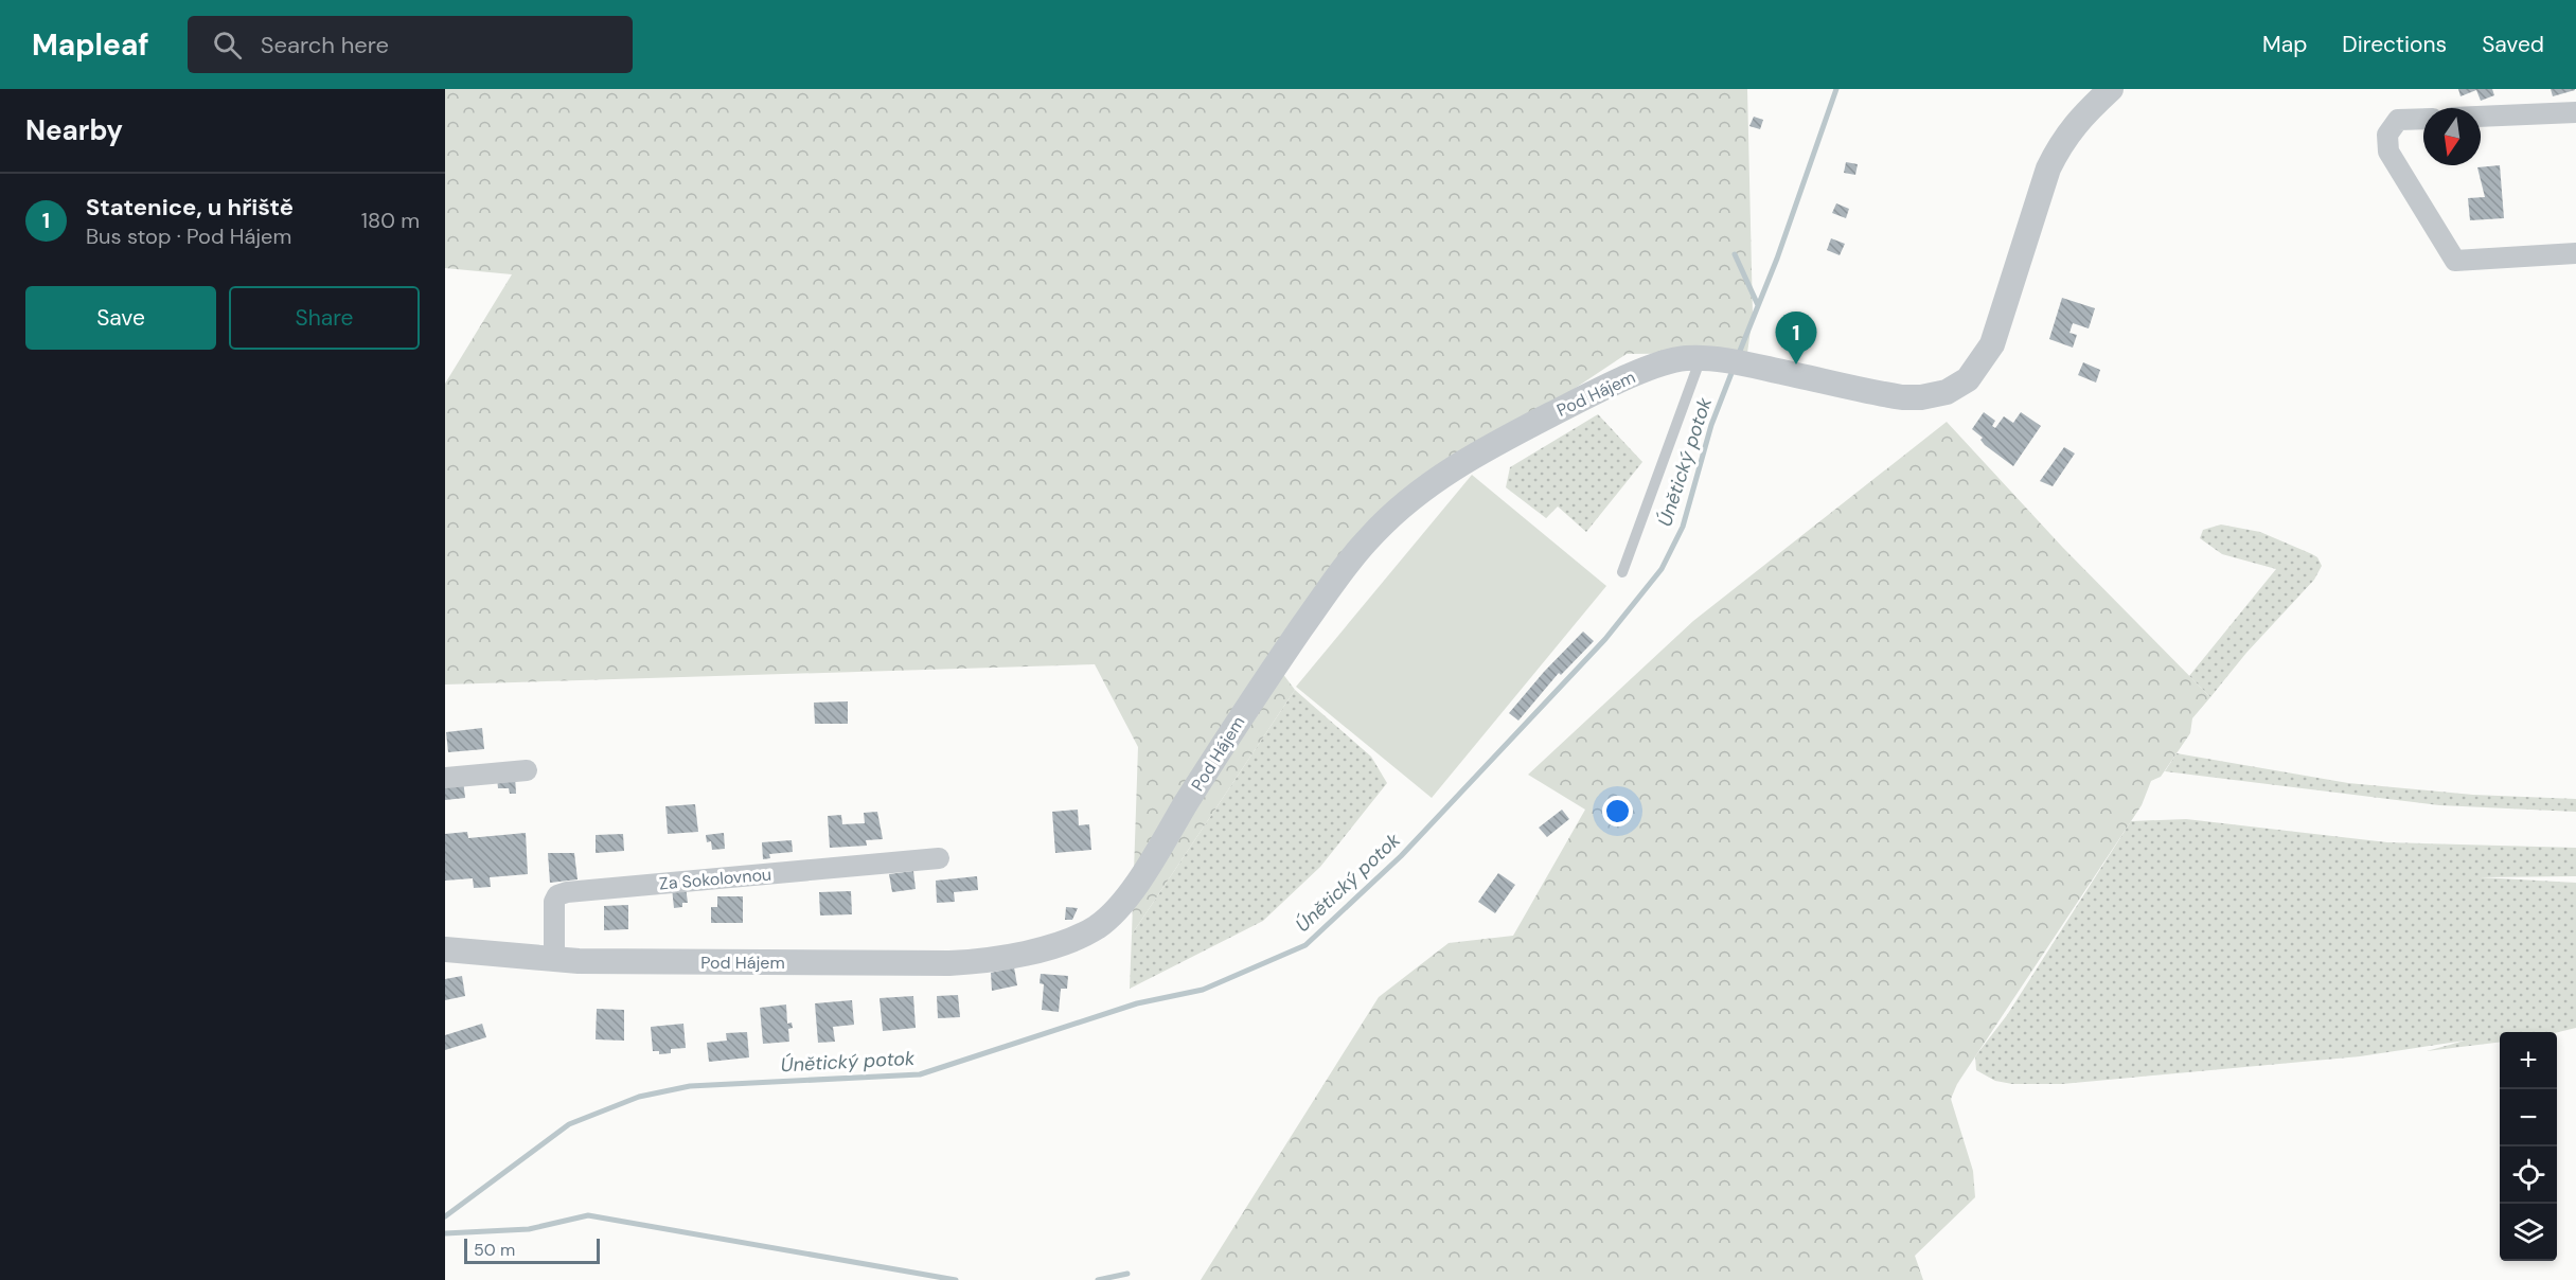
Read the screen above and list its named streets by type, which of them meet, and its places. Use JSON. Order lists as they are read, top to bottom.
{
  "streets": {
    "street": ["Pod Hájem", "Za Sokolovnou"]
  },
  "crossings": [
    ["Pod Hájem", "Za Sokolovnou"]
  ],
  "water": ["Únětický potok"],
  "scale_bar": "50 m",
  "north": "bottom",
  "page": {
    "header": "Mapleaf",
    "search": "Search here",
    "nav": ["Map", "Directions", "Saved"],
    "heading": "Nearby",
    "list": [
      {
        "mark": "1",
        "name": "Statenice, u hřiště",
        "note": "Bus stop · Pod Hájem",
        "value": "180 m"
      }
    ],
    "buttons": ["Save", "Share"],
    "pins": "1",
    "map_buttons": ["+", "−"],
    "scale": "50 m"
  }
}
